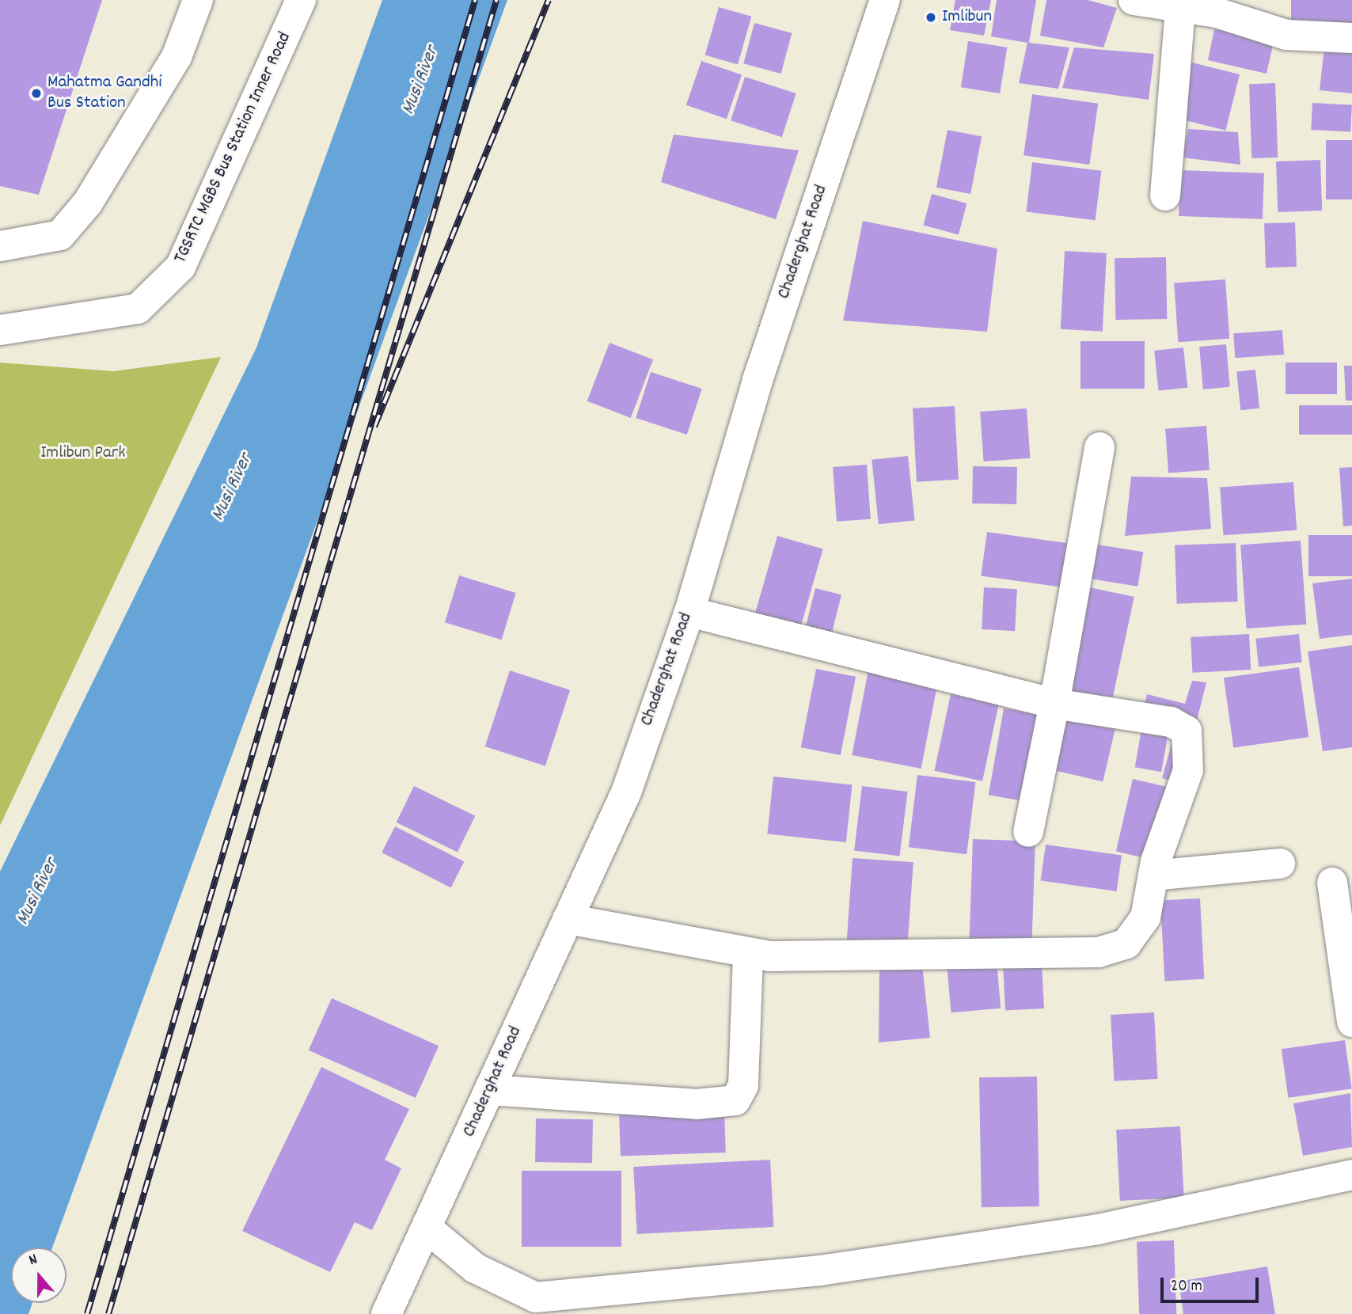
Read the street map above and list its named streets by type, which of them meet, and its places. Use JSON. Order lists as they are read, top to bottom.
{
  "streets": {
    "street": ["TGSRTC MGBS Bus Station Inner Road", "Chaderghat Road"]
  },
  "water": ["Musi River"],
  "parks": ["Imlibun Park"],
  "places": ["Imlibun", "Mahatma Gandhi Bus Station"],
  "scale_bar": "20 m",
  "north": "top"
}
